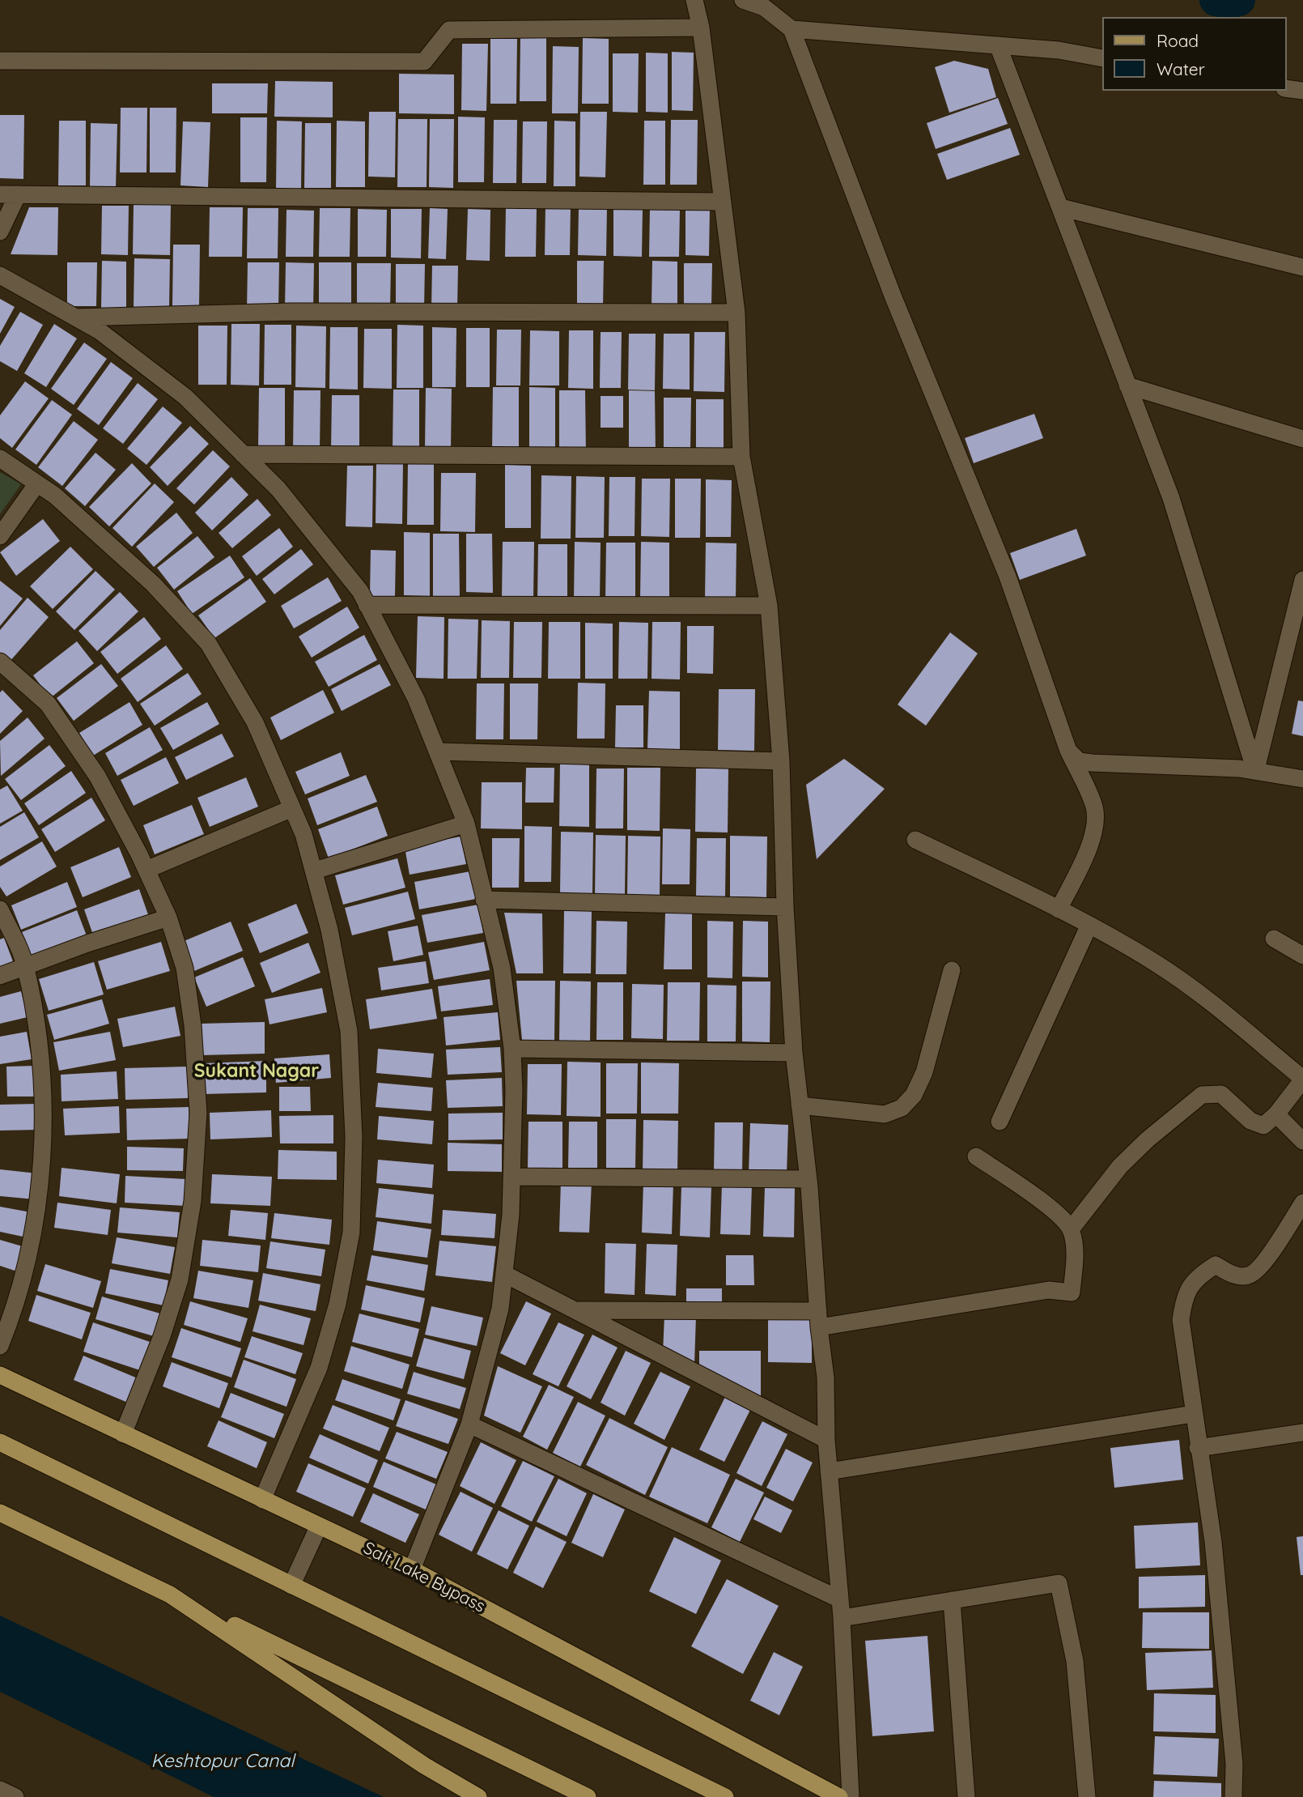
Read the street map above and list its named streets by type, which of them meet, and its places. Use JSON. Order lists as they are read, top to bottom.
{
  "streets": {
    "main road": ["Salt Lake Bypass"]
  },
  "districts": ["Sukant Nagar"],
  "water": ["Keshtopur Canal"],
  "legend": ["Road", "Water"]
}
